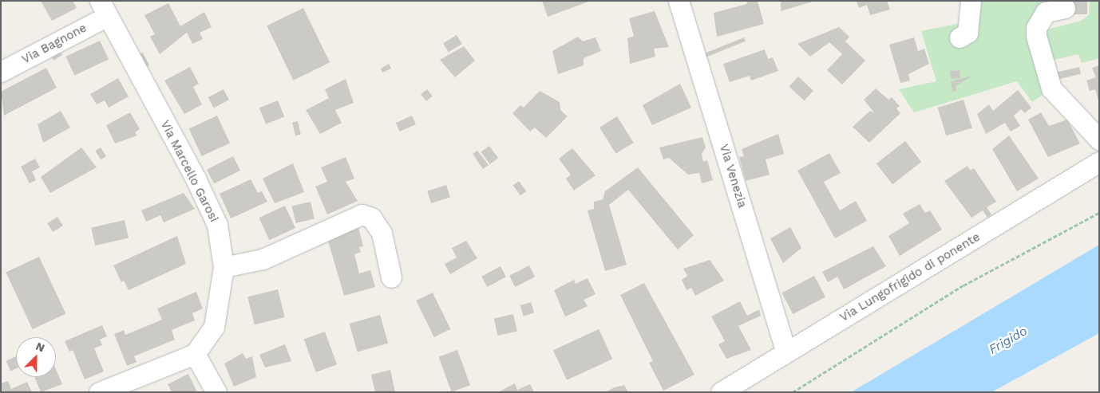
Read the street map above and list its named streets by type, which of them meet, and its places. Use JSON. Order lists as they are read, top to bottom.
{
  "streets": {
    "street": [
      "Via Bagnone",
      "Via Marcello Garosi",
      "Via Venezia",
      "Via Lungofrigido di ponente"
    ]
  },
  "crossings": [
    ["Via Bagnone", "Via Marcello Garosi"],
    ["Via Venezia", "Via Lungofrigido di ponente"]
  ],
  "water": ["Frigido"],
  "north": "top right"
}
